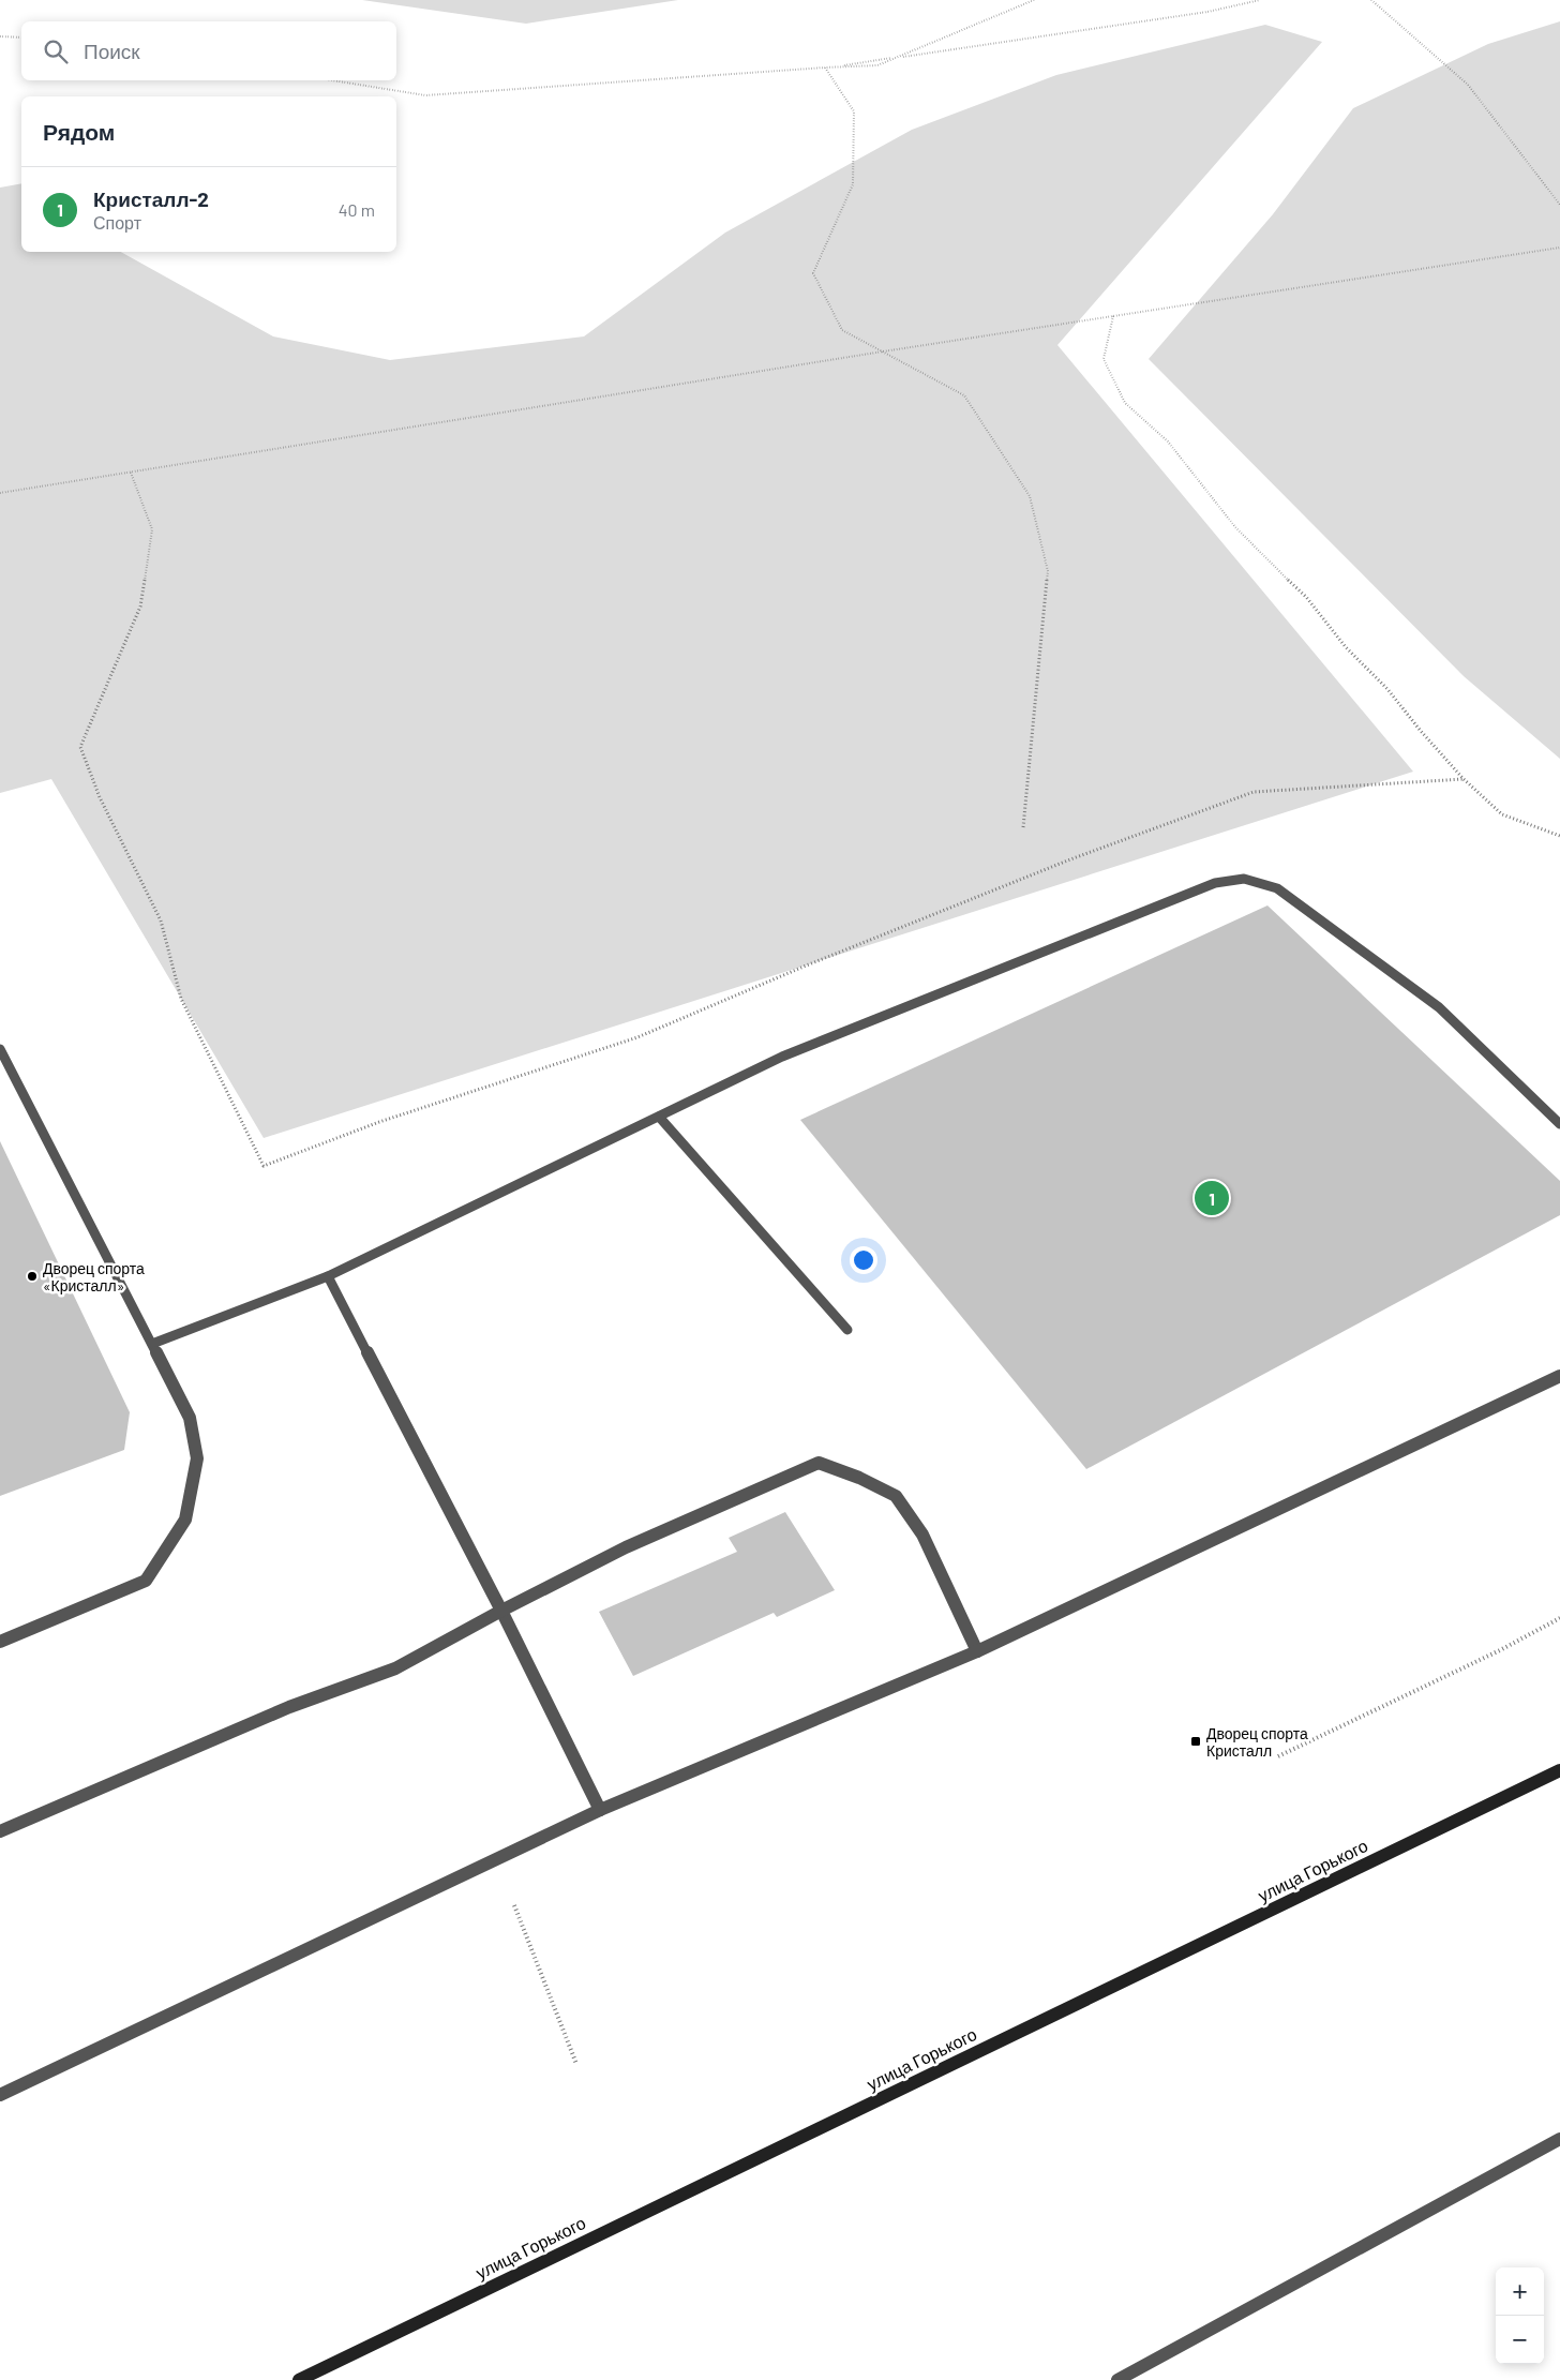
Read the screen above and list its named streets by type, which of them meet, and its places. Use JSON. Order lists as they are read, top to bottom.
{
  "streets": {
    "main road": ["улица Горького"]
  },
  "places": {
    "other": ["Дворец спорта «Кристалл»"],
    "transit": ["Дворец спорта Кристалл"]
  },
  "page": {
    "search": "Поиск",
    "heading": "Рядом",
    "list": [
      {
        "mark": "1",
        "name": "Кристалл-2",
        "note": "Спорт",
        "value": "40 m"
      }
    ],
    "pins": "1",
    "map_buttons": ["+", "−"]
  }
}
